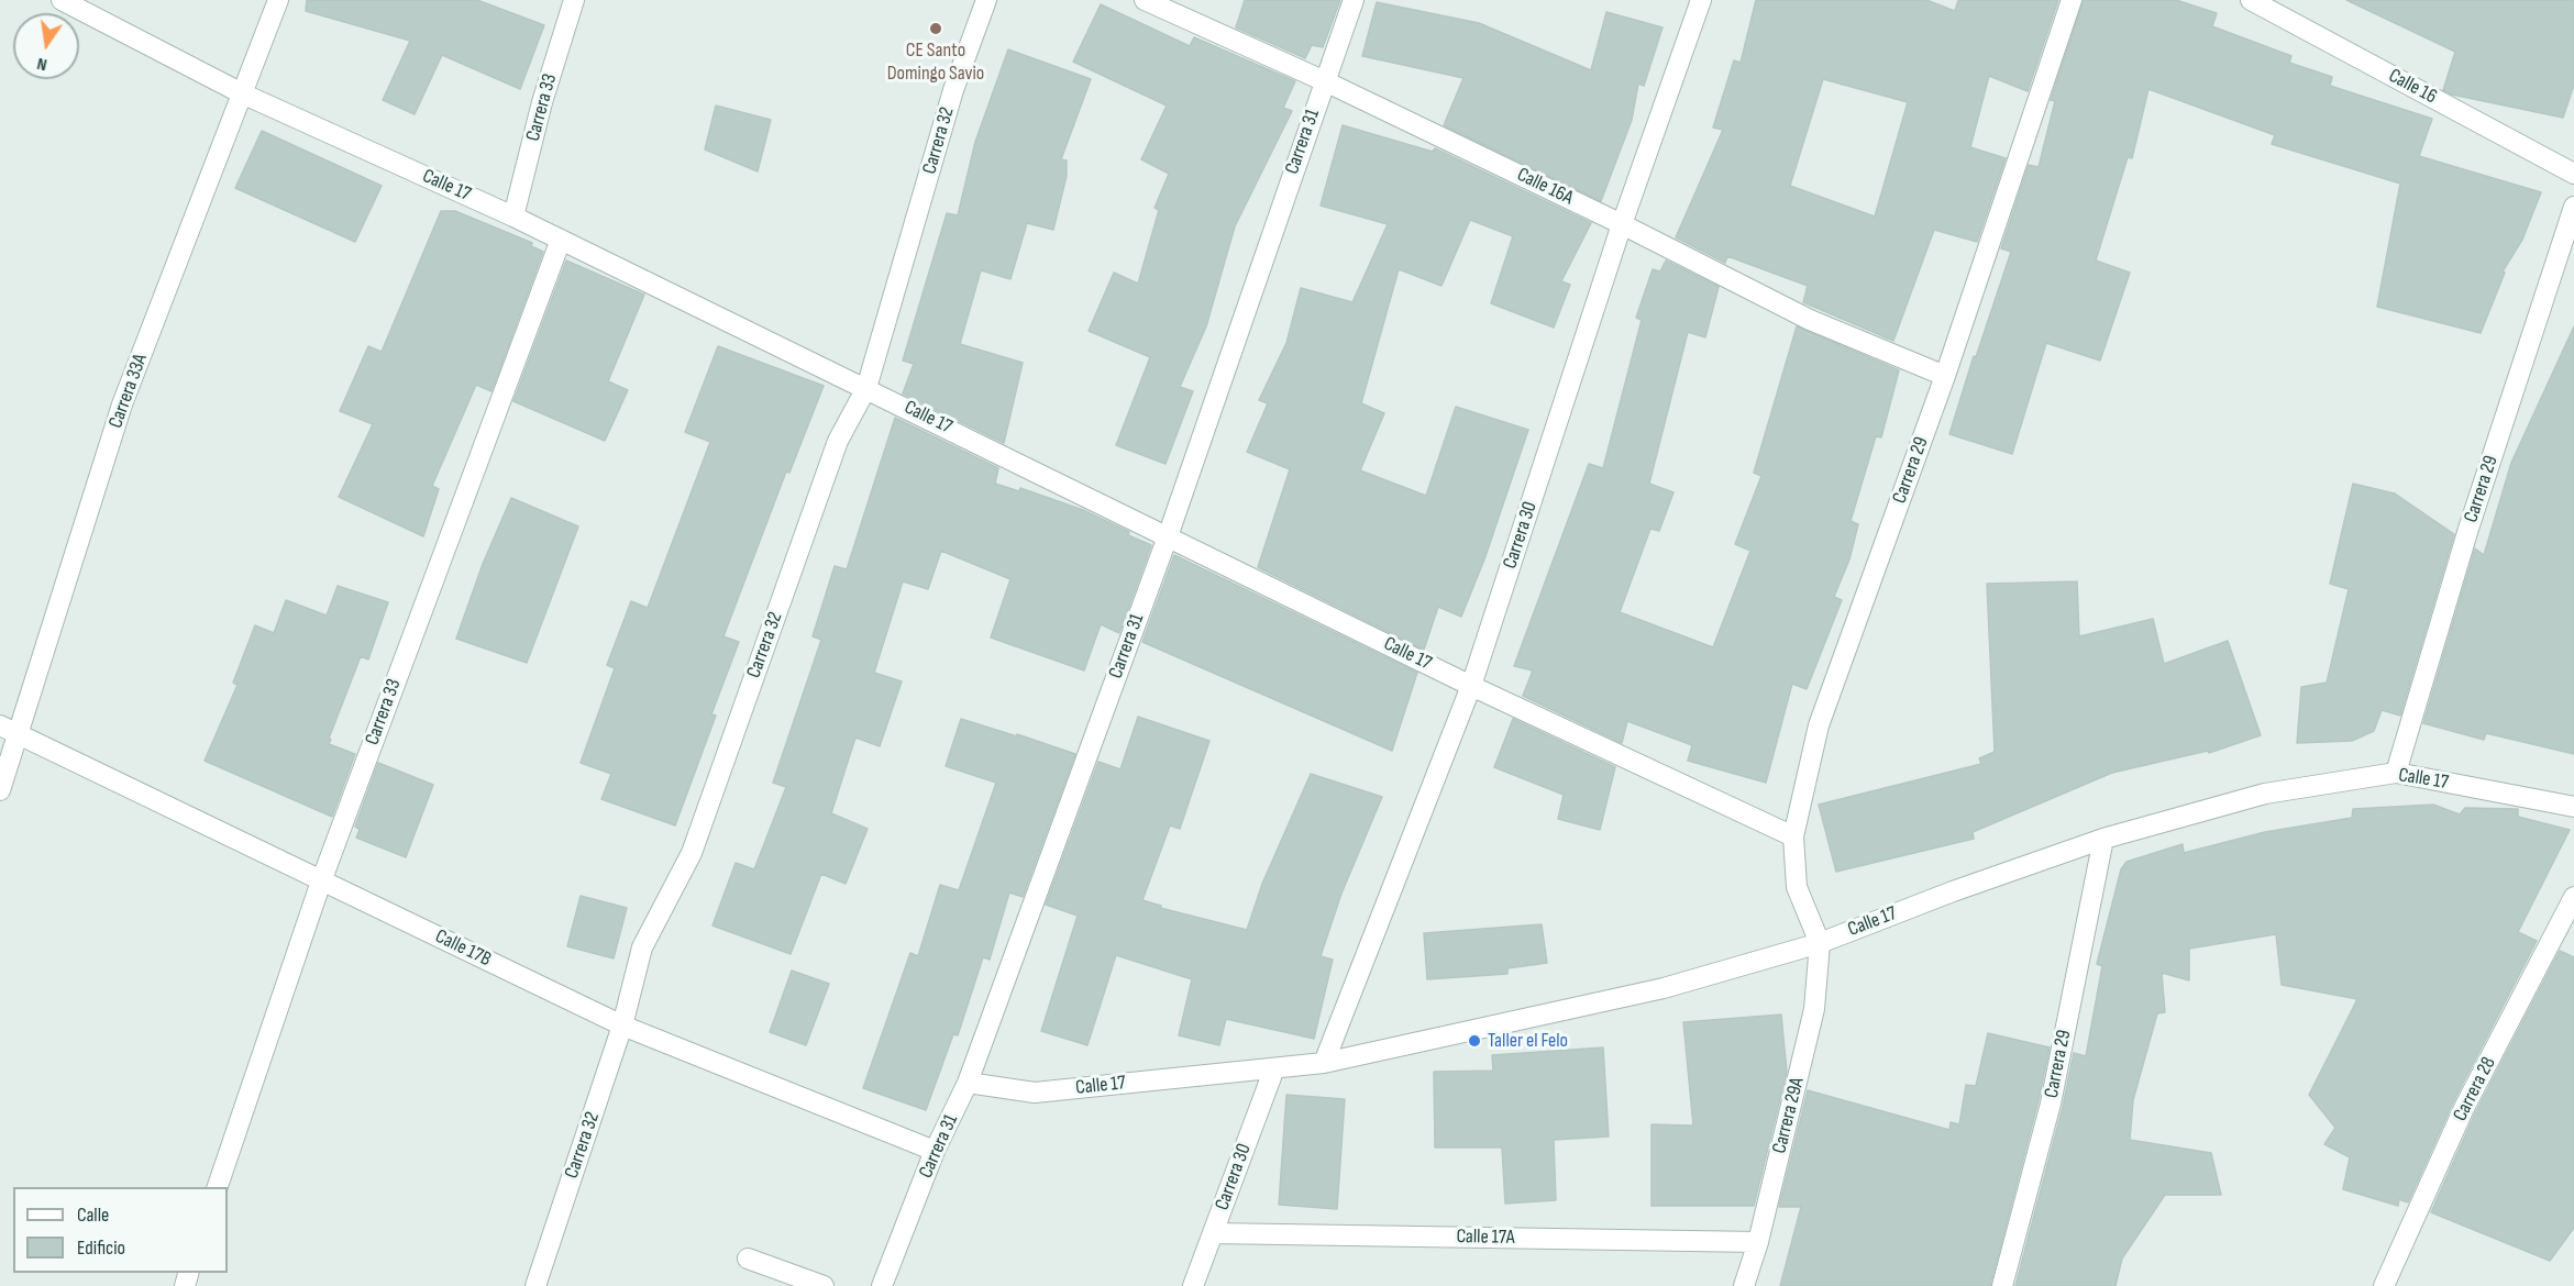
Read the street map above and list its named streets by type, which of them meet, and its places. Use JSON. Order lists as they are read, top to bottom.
{
  "streets": {
    "street": [
      "Calle 16",
      "Carrera 33",
      "Carrera 32",
      "Carrera 31",
      "Calle 17",
      "Calle 16A",
      "Carrera 33A",
      "Carrera 29",
      "Carrera 30",
      "Calle 17B",
      "Carrera 28",
      "Carrera 29A",
      "Calle 17A"
    ]
  },
  "crossings": [
    ["Carrera 33", "Calle 17"],
    ["Carrera 33", "Calle 17B"],
    ["Carrera 32", "Calle 17"],
    ["Carrera 32", "Calle 17B"],
    ["Carrera 31", "Calle 17"],
    ["Carrera 31", "Calle 16A"],
    ["Carrera 31", "Calle 17B"],
    ["Calle 17", "Carrera 33A"],
    ["Calle 17", "Carrera 29"],
    ["Calle 17", "Carrera 30"],
    ["Calle 17", "Carrera 29A"],
    ["Calle 16A", "Carrera 29"],
    ["Calle 16A", "Carrera 30"],
    ["Carrera 33A", "Calle 17B"],
    ["Carrera 29", "Carrera 29A"],
    ["Carrera 30", "Calle 17A"],
    ["Carrera 29A", "Calle 17A"]
  ],
  "places": ["CE Santo Domingo Savio", "Taller el Felo"],
  "legend": ["Calle", "Edificio"],
  "north": "bottom"
}
